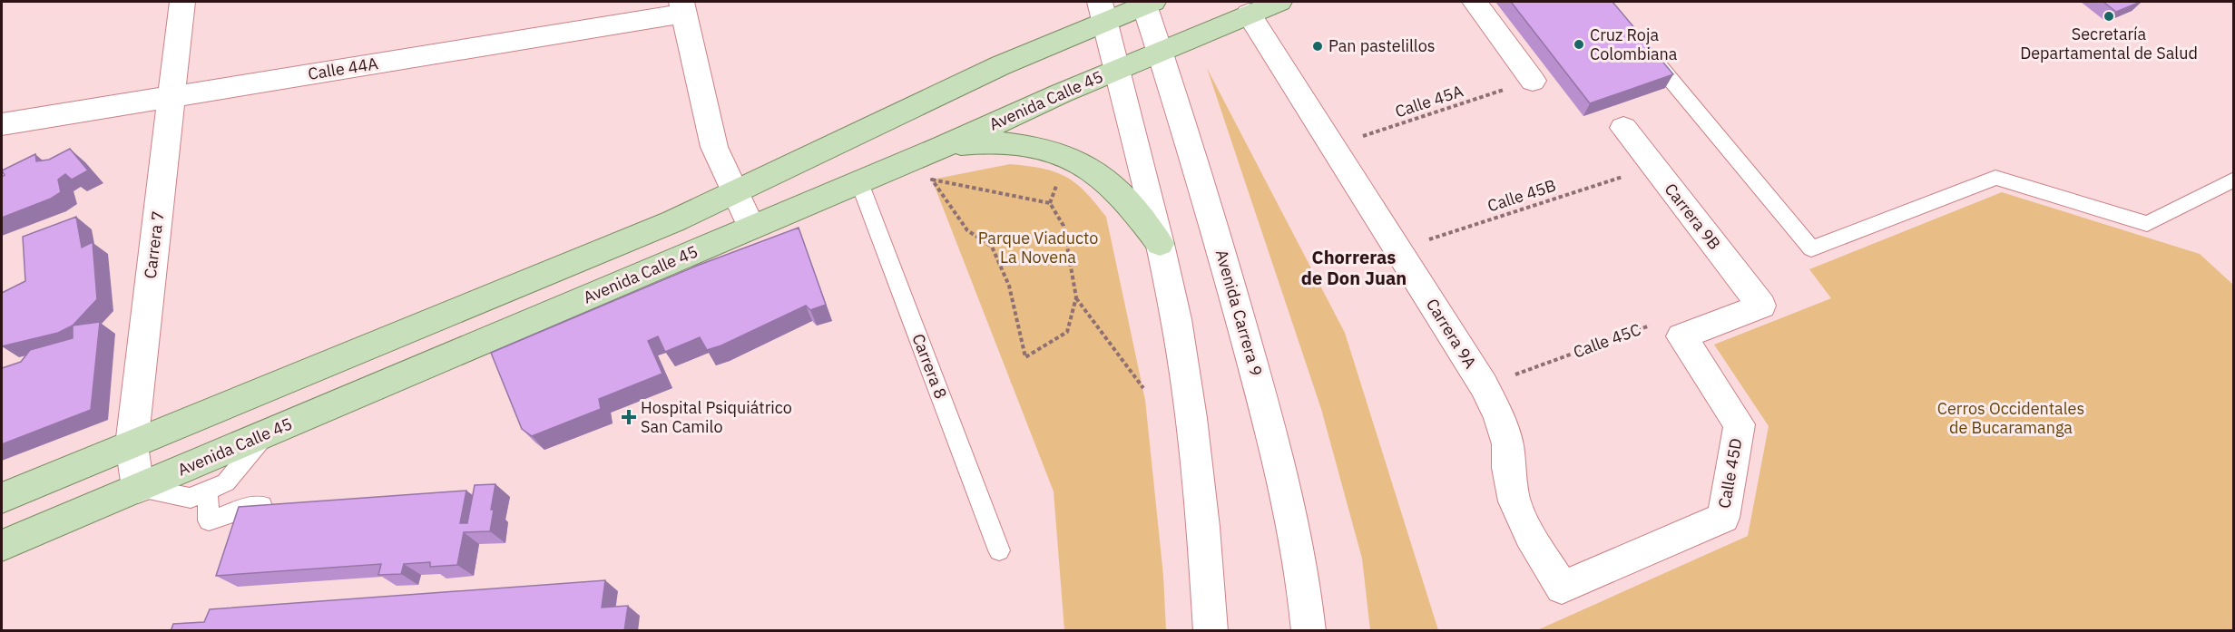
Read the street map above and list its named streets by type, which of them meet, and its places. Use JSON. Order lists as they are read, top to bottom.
{
  "streets": {
    "main road": ["Avenida Calle 45"],
    "street": [
      "Calle 44A",
      "Carrera 9B",
      "Carrera 7",
      "Avenida Carrera 9",
      "Carrera 9A",
      "Calle 45D"
    ],
    "lane": ["Carrera 8"],
    "path": ["Calle 45A", "Calle 45B", "Calle 45C"]
  },
  "crossings": [
    ["Calle 44A", "Carrera 7"],
    ["Avenida Calle 45", "Carrera 7"],
    ["Avenida Calle 45", "Avenida Carrera 9"],
    ["Avenida Calle 45", "Carrera 9A"],
    ["Avenida Calle 45", "Carrera 8"],
    ["Calle 45A", "Carrera 9A"],
    ["Calle 45B", "Carrera 9B"],
    ["Calle 45B", "Carrera 9A"],
    ["Carrera 9B", "Calle 45C"],
    ["Carrera 9B", "Calle 45D"],
    ["Carrera 9A", "Calle 45C"],
    ["Carrera 9A", "Calle 45D"],
    ["Calle 45C", "Calle 45D"]
  ],
  "districts": ["Chorreras de Don Juan"],
  "parks": ["Parque Viaducto La Novena", "Cerros Occidentales de Bucaramanga"],
  "places": {
    "other": ["Secretaría Departamental de Salud", "Cruz Roja Colombiana", "Pan pastelillos"],
    "health": ["Hospital Psiquiátrico San Camilo"]
  }
}
